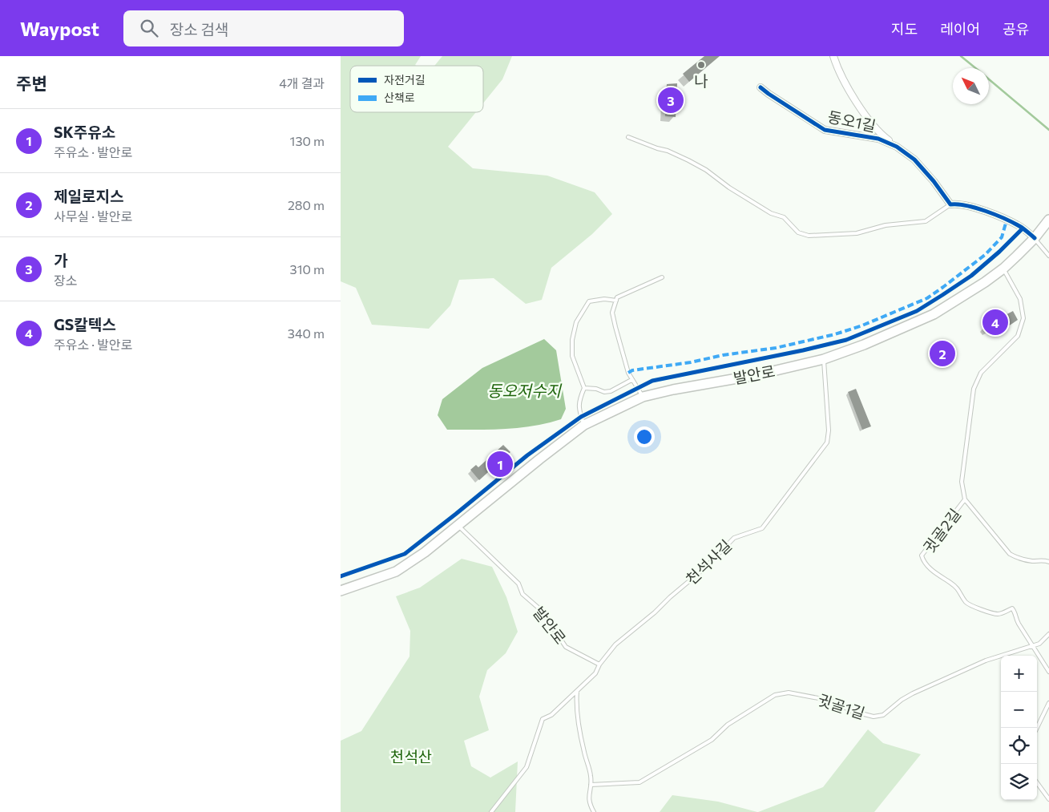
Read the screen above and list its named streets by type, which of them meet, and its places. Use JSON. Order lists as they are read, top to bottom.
{
  "streets": {
    "main road": ["발안로"],
    "street": ["동오1길"],
    "lane": ["귓골2길", "천석사길", "귓골1길"]
  },
  "crossings": [
    ["발안로", "귓골2길"],
    ["발안로", "천석사길"],
    ["귓골2길", "귓골1길"]
  ],
  "water": ["동오저수지"],
  "parks": ["천석산"],
  "places": ["나"],
  "legend": ["자전거길", "산책로"],
  "north": "top left",
  "page": {
    "header": "Waypost",
    "search": "장소 검색",
    "nav": ["지도", "레이어", "공유"],
    "heading": ["주변", "4개 결과"],
    "pins": [
      "3",
      "4",
      "2",
      "1"
    ],
    "list": [
      {
        "mark": "1",
        "name": "SK주유소",
        "note": "주유소 · 발안로",
        "value": "130 m"
      },
      {
        "mark": "2",
        "name": "제일로지스",
        "note": "사무실 · 발안로",
        "value": "280 m"
      },
      {
        "mark": "3",
        "name": "가",
        "note": "장소",
        "value": "310 m"
      },
      {
        "mark": "4",
        "name": "GS칼텍스",
        "note": "주유소 · 발안로",
        "value": "340 m"
      }
    ],
    "map_buttons": ["+", "−"]
  }
}
